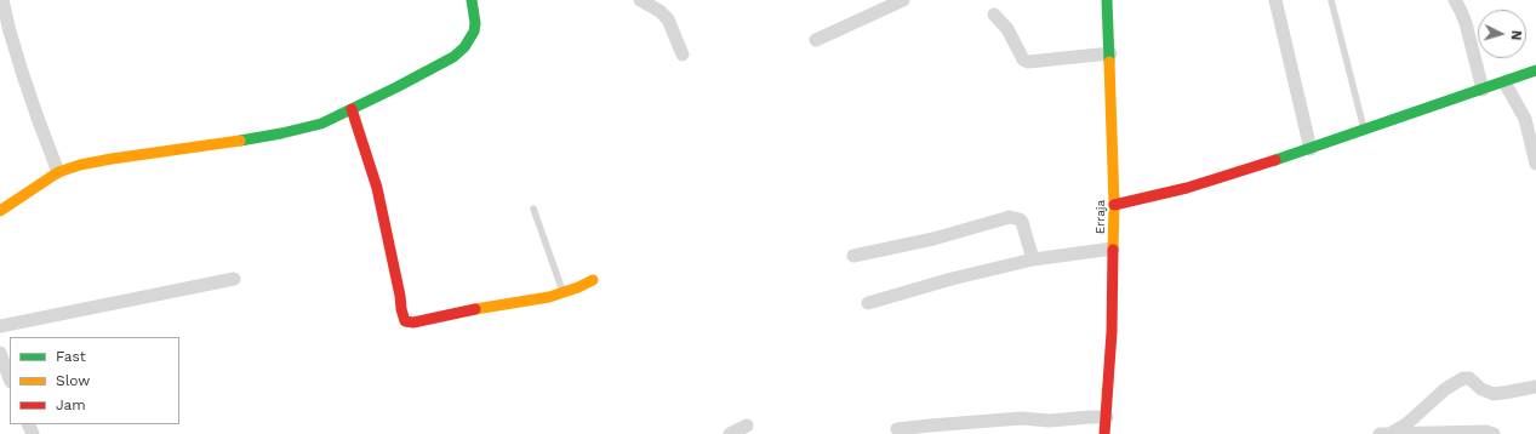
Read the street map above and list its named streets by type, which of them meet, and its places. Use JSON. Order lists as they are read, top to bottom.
{
  "streets": {
    "street": ["Erraja"]
  },
  "legend": ["Fast", "Slow", "Jam"],
  "north": "right"
}
